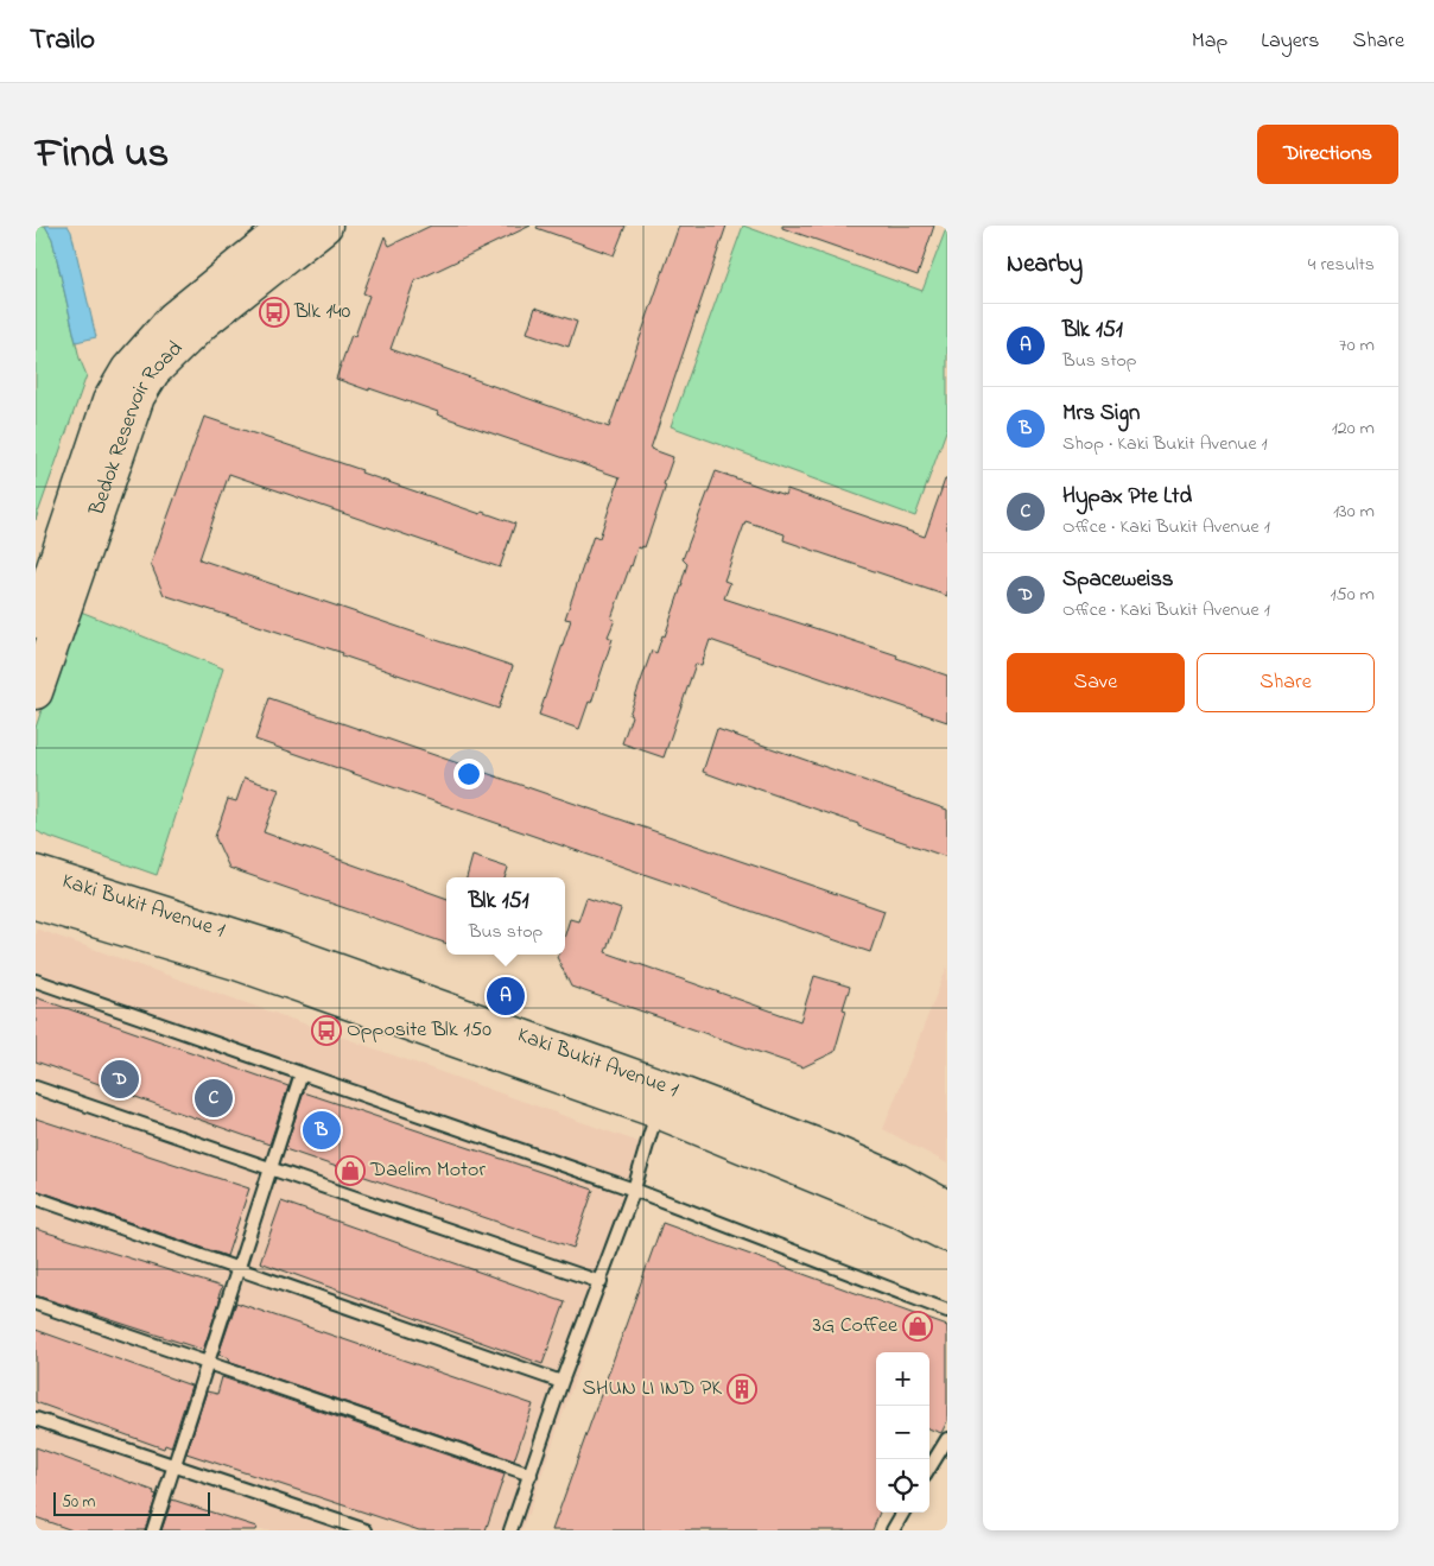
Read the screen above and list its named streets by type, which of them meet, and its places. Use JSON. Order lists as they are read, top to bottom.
{
  "streets": {
    "main road": ["Bedok Reservoir Road", "Kaki Bukit Avenue 1"]
  },
  "places": {
    "bus stop": ["Blk 140", "Opposite Blk 150"],
    "shop": ["Daelim Motor", "3G Coffee"],
    "building": ["SHUN LI IND PK"]
  },
  "scale_bar": "50 m",
  "page": {
    "header": "Trailo",
    "nav": ["Map", "Layers", "Share"],
    "title": "Find us",
    "buttons": [
      "Directions",
      ["Save", "Share"]
    ],
    "heading": ["Nearby", "4 results"],
    "list": [
      {
        "mark": "A",
        "name": "Blk 151",
        "note": "Bus stop",
        "value": "70 m"
      },
      {
        "mark": "B",
        "name": "Mrs Sign",
        "note": "Shop · Kaki Bukit Avenue 1",
        "value": "120 m"
      },
      {
        "mark": "C",
        "name": "Hypax Pte Ltd",
        "note": "Office · Kaki Bukit Avenue 1",
        "value": "130 m"
      },
      {
        "mark": "D",
        "name": "Spaceweiss",
        "note": "Office · Kaki Bukit Avenue 1",
        "value": "150 m"
      }
    ],
    "popup": ["Blk 151", "Bus stop"],
    "pins": [
      "A",
      "D",
      "C",
      "B"
    ],
    "map_buttons": ["+", "−"],
    "scale": "50 m"
  }
}
